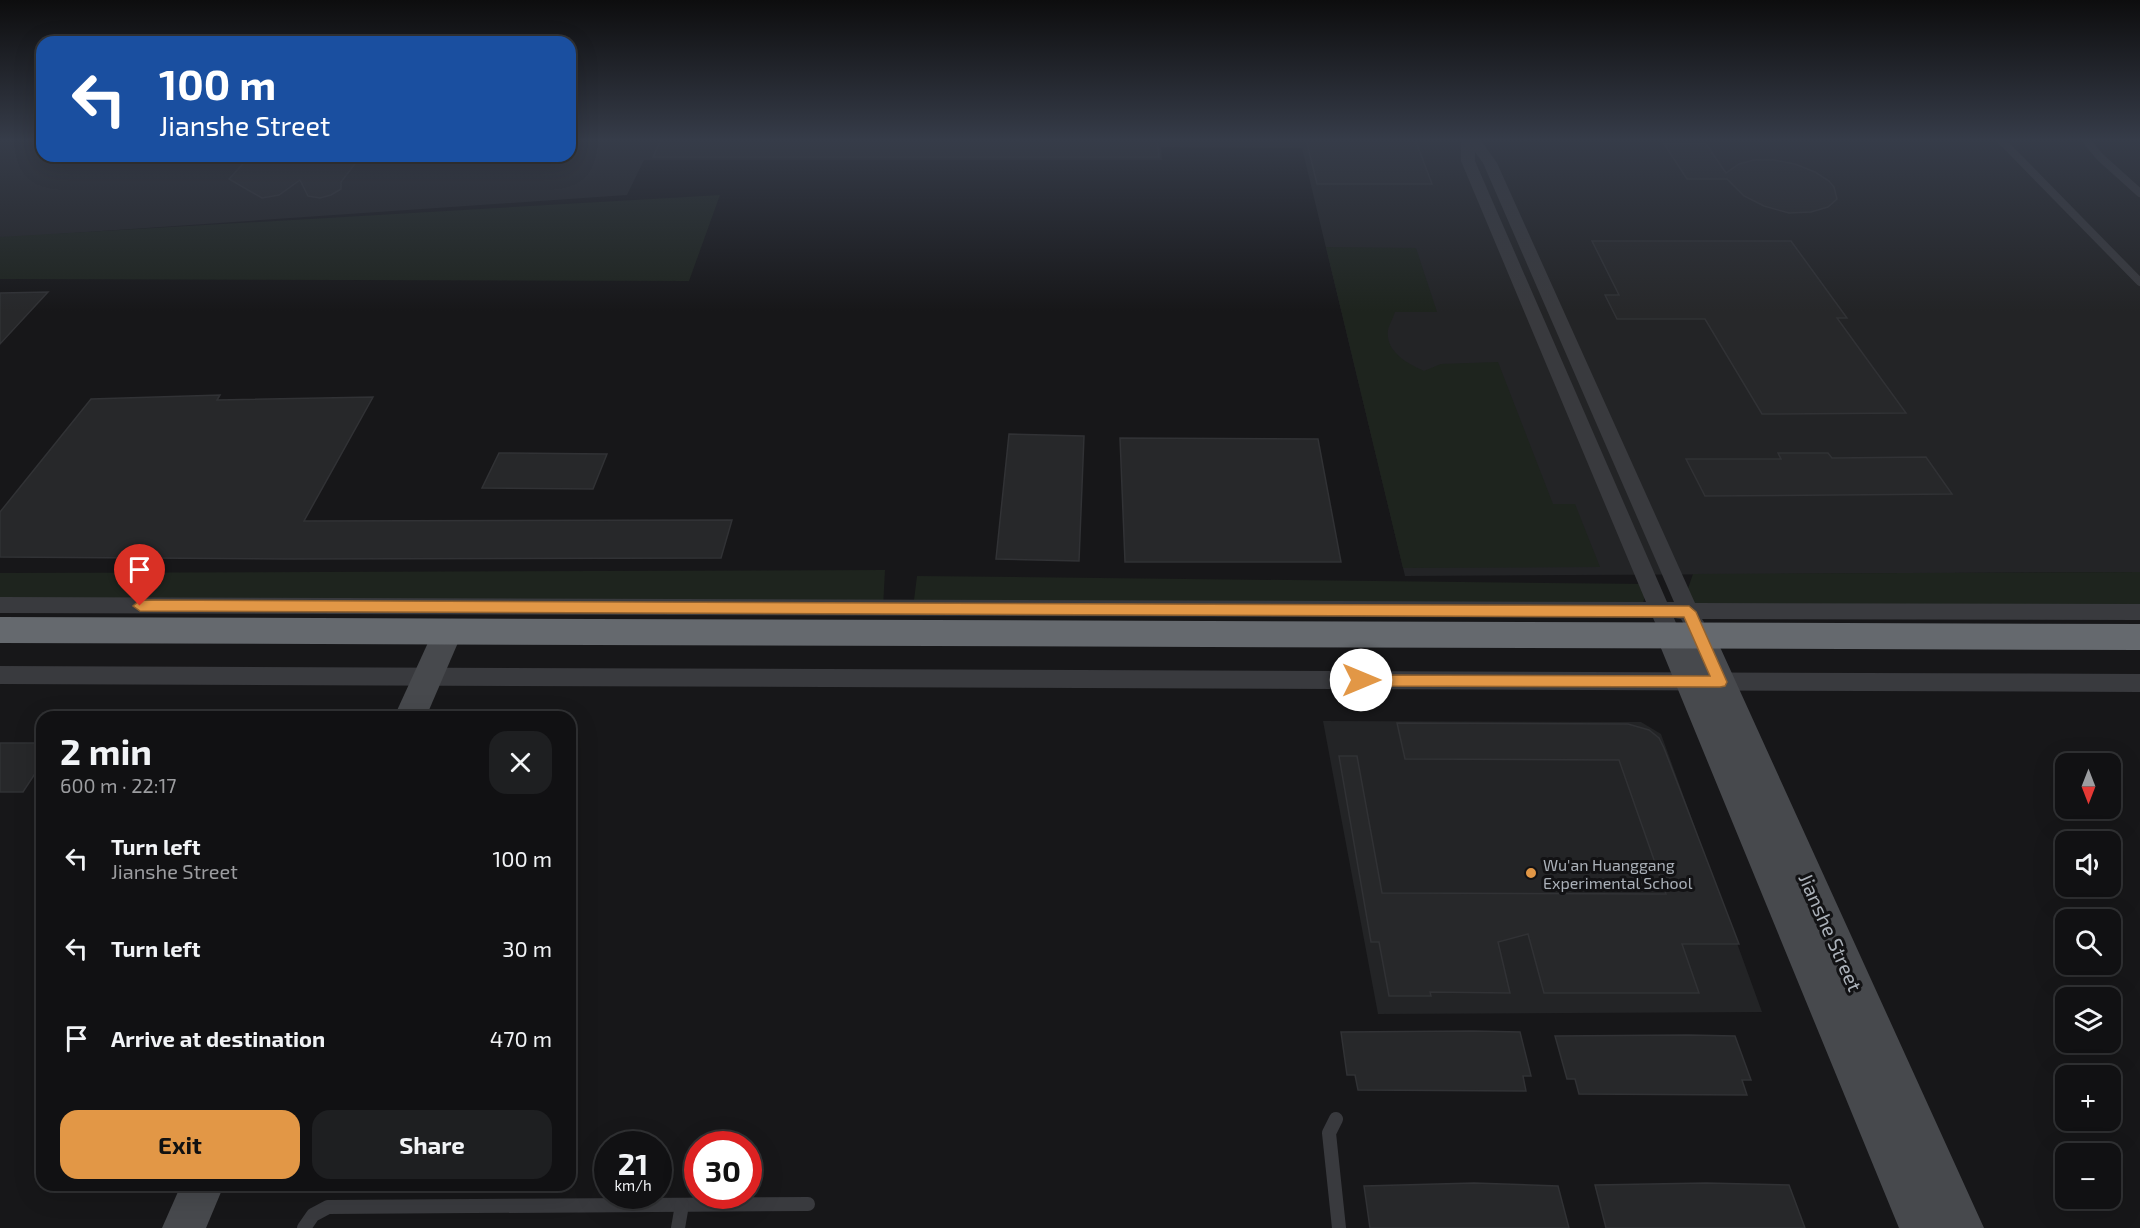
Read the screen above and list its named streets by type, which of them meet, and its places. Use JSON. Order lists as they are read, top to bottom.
{
  "streets": {
    "main road": ["Jianshe Street"]
  },
  "places": ["Wu'an Huanggang Experimental School"],
  "north": "bottom",
  "page": {
    "turn": ["100 m", "Jianshe Street"],
    "heading": ["2 min", "600 m · 22:17"],
    "map_buttons": ["+", "−"],
    "list": [
      {
        "name": "Turn left",
        "note": "Jianshe Street",
        "value": "100 m"
      },
      {
        "name": "Turn left",
        "value": "30 m"
      },
      {
        "name": "Arrive at destination",
        "value": "470 m"
      }
    ],
    "buttons": ["Exit", "Share"],
    "speed": "21 km/h",
    "limit": "30"
  }
}
